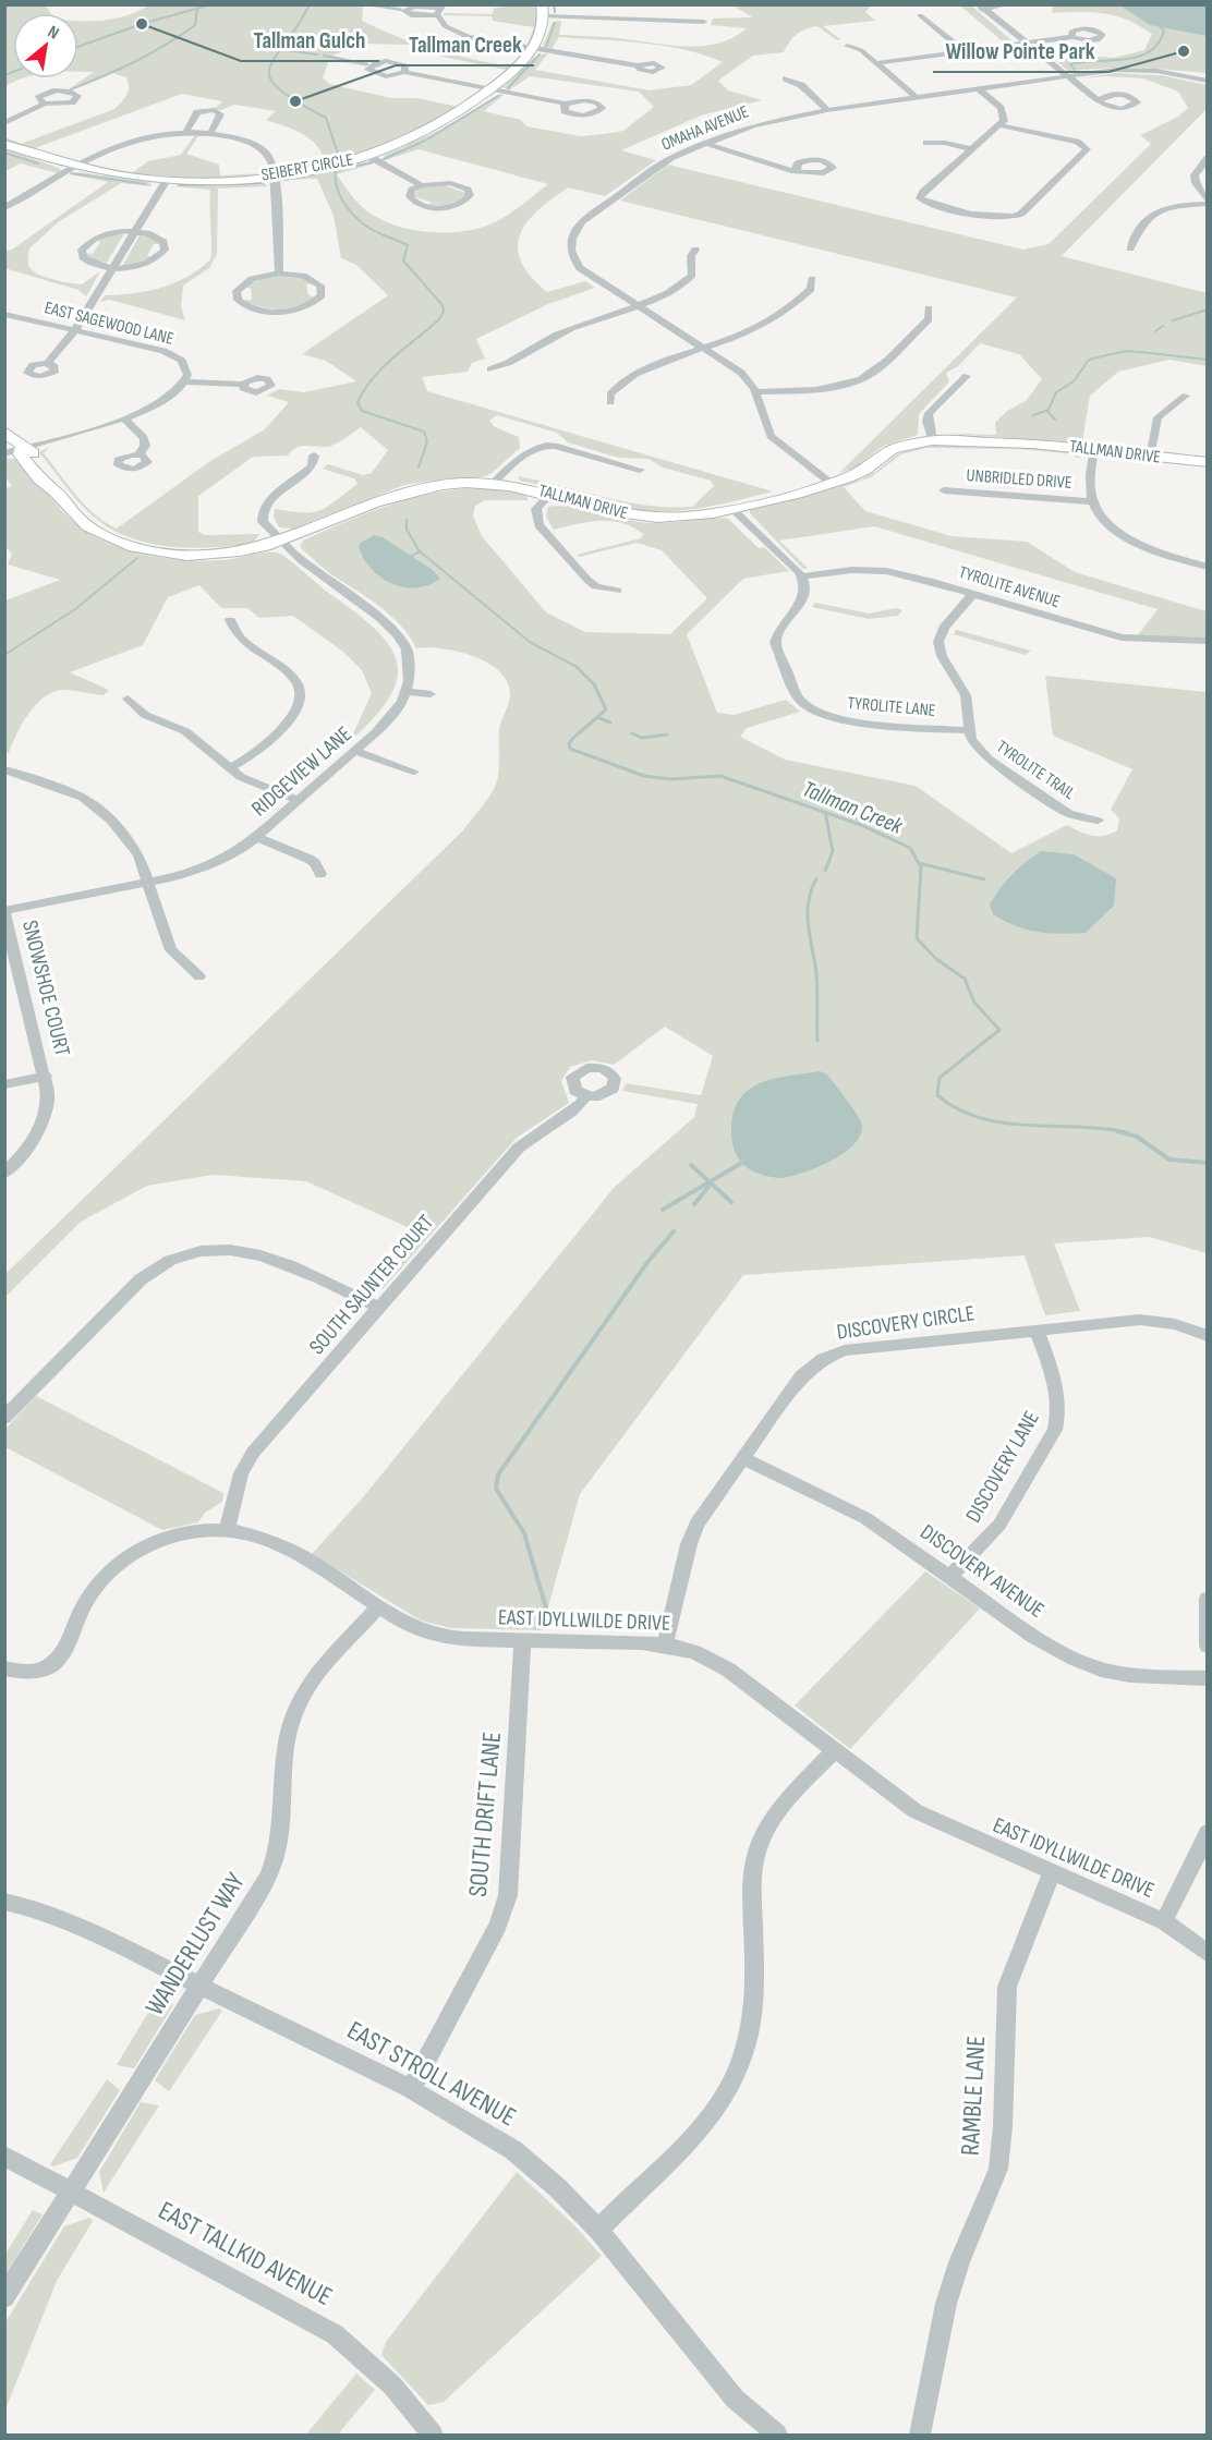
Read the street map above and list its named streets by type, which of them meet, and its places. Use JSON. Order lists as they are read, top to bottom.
{
  "streets": {
    "street": [
      "OMAHA AVENUE",
      "SEIBERT CIRCLE",
      "EAST SAGEWOOD LANE",
      "TALLMAN DRIVE",
      "UNBRIDLED DRIVE",
      "TYROLITE AVENUE",
      "TYROLITE LANE",
      "TYROLITE TRAIL",
      "RIDGEVIEW LANE",
      "SNOWSHOE COURT",
      "SOUTH SAUNTER COURT",
      "DISCOVERY CIRCLE",
      "DISCOVERY LANE",
      "DISCOVERY AVENUE",
      "EAST IDYLLWILDE DRIVE",
      "SOUTH DRIFT LANE",
      "WANDERLUST WAY",
      "EAST STROLL AVENUE",
      "RAMBLE LANE",
      "EAST TALLKID AVENUE"
    ]
  },
  "crossings": [
    ["OMAHA AVENUE", "TALLMAN DRIVE"],
    ["TYROLITE AVENUE", "TYROLITE LANE"],
    ["TYROLITE LANE", "TYROLITE TRAIL"],
    ["RIDGEVIEW LANE", "SNOWSHOE COURT"],
    ["SOUTH SAUNTER COURT", "EAST IDYLLWILDE DRIVE"],
    ["DISCOVERY CIRCLE", "DISCOVERY LANE"],
    ["DISCOVERY CIRCLE", "DISCOVERY AVENUE"],
    ["DISCOVERY CIRCLE", "EAST IDYLLWILDE DRIVE"],
    ["DISCOVERY LANE", "DISCOVERY AVENUE"],
    ["EAST IDYLLWILDE DRIVE", "SOUTH DRIFT LANE"],
    ["EAST IDYLLWILDE DRIVE", "WANDERLUST WAY"],
    ["EAST IDYLLWILDE DRIVE", "RAMBLE LANE"],
    ["SOUTH DRIFT LANE", "EAST STROLL AVENUE"],
    ["WANDERLUST WAY", "EAST STROLL AVENUE"],
    ["WANDERLUST WAY", "EAST TALLKID AVENUE"]
  ],
  "water": ["Tallman Creek"],
  "places": ["Tallman Gulch", "Willow Pointe Park", "Tallman Creek"],
  "north": "top right"
}
